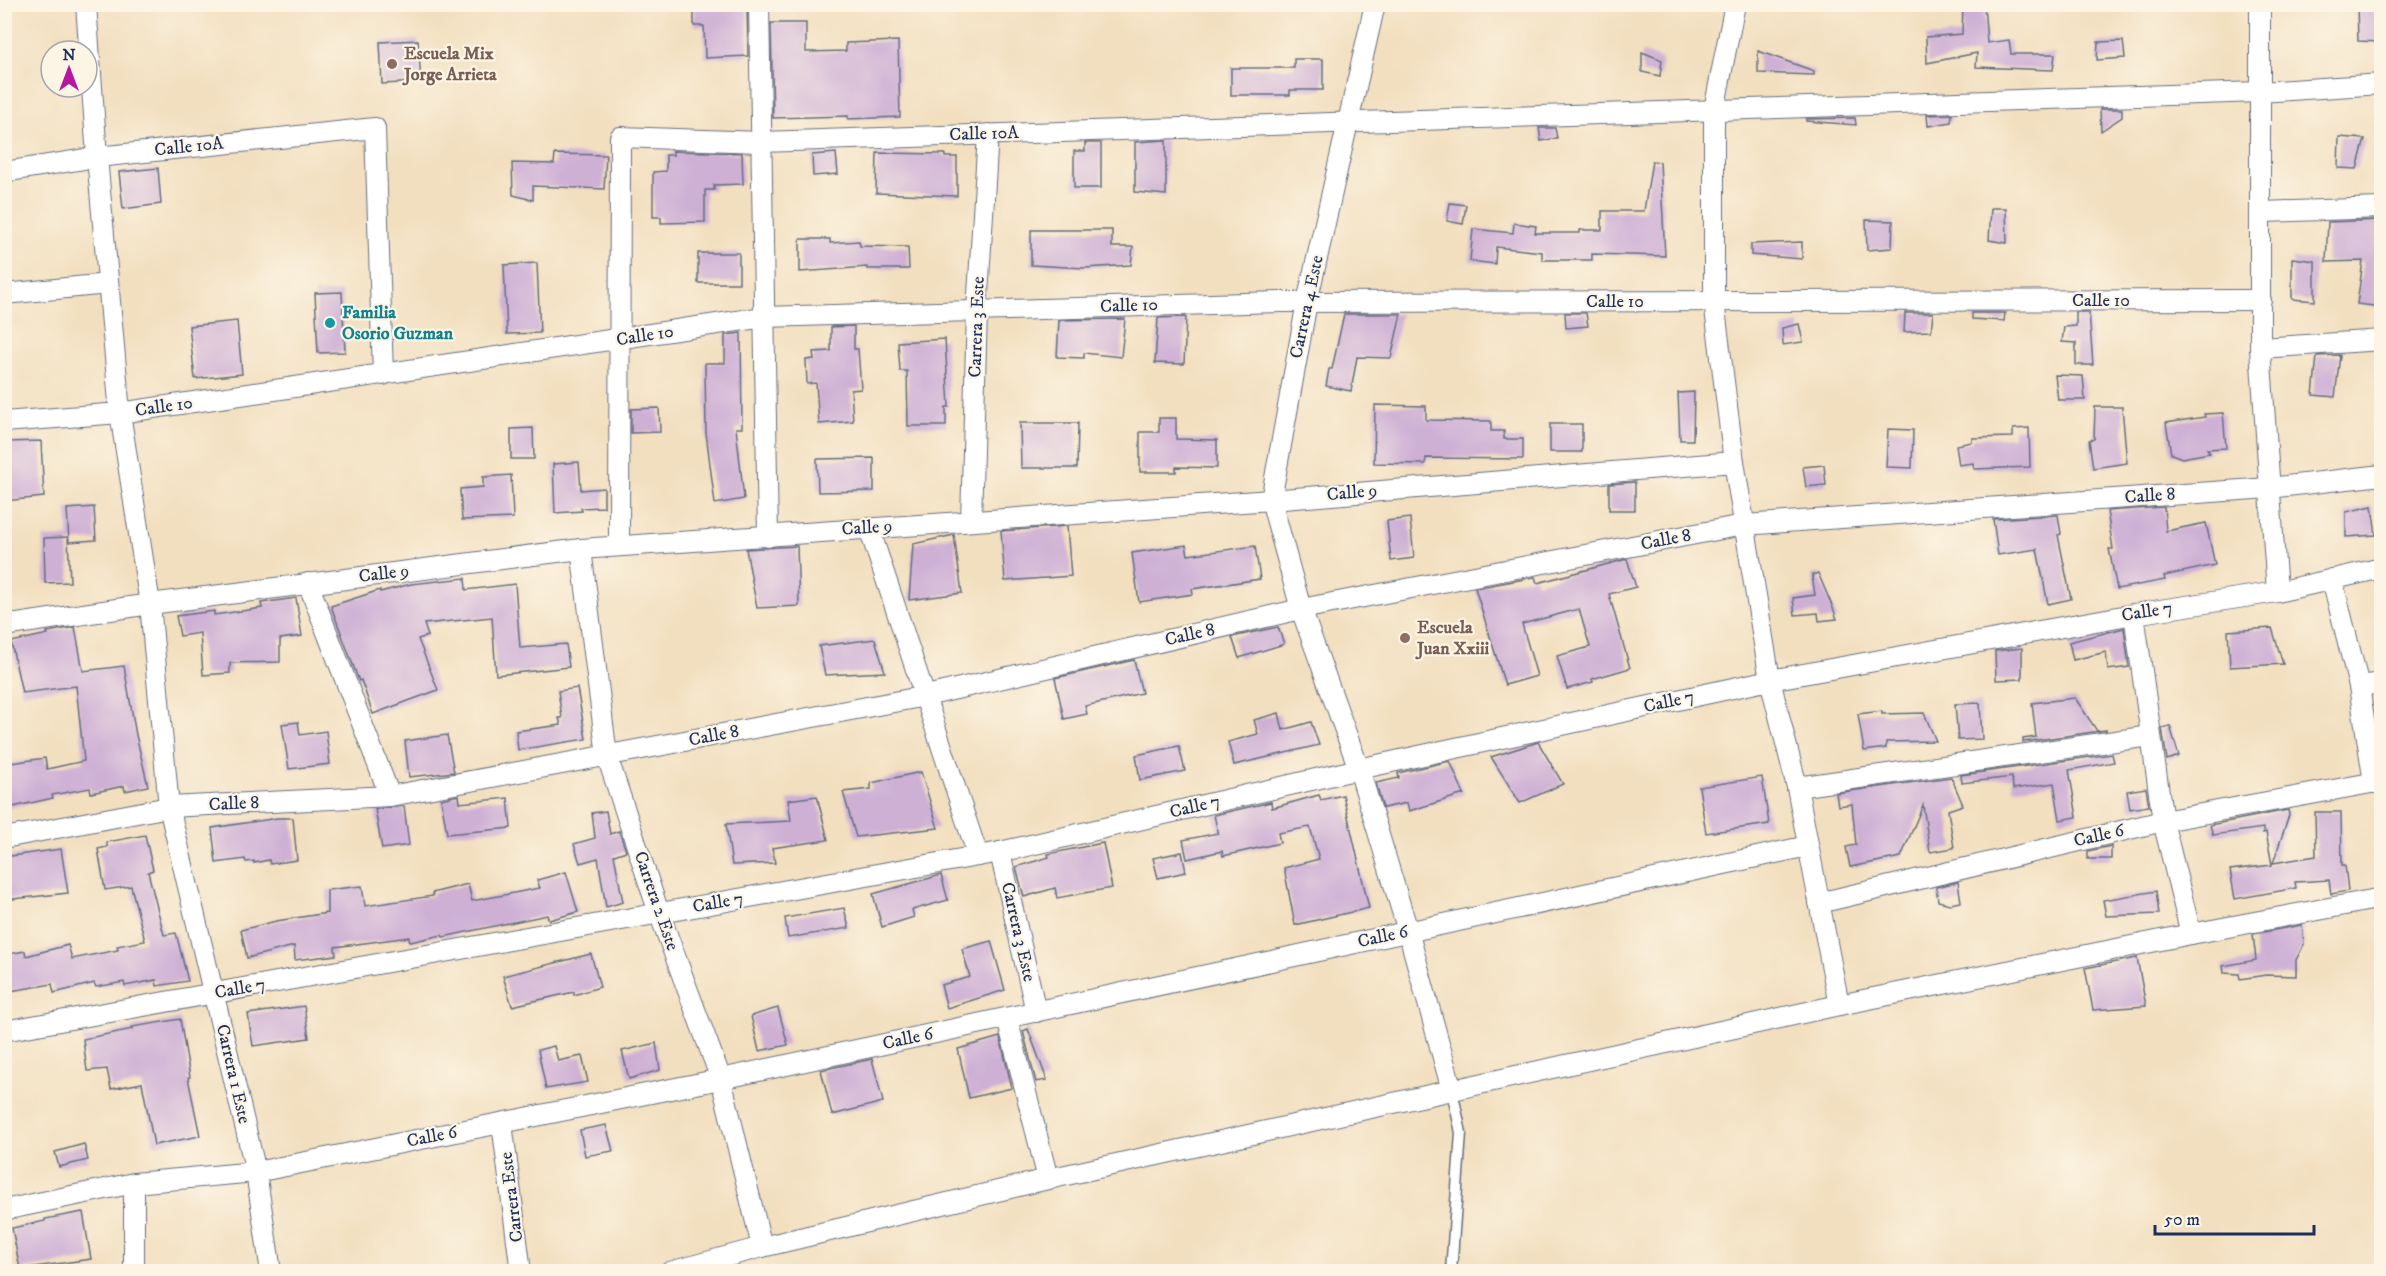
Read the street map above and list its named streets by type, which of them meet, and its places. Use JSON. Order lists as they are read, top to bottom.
{
  "streets": {
    "street": [
      "Calle 10A",
      "Calle 10",
      "Carrera 4 Este",
      "Carrera 3 Este",
      "Calle 9",
      "Calle 8",
      "Calle 7",
      "Calle 6",
      "Carrera 2 Este",
      "Carrera 1 Este",
      "Carrera Este"
    ]
  },
  "crossings": [
    ["Calle 10A", "Calle 10"],
    ["Calle 10A", "Carrera 4 Este"],
    ["Calle 10A", "Carrera 3 Este"],
    ["Calle 10A", "Carrera 1 Este"],
    ["Calle 10", "Carrera 4 Este"],
    ["Calle 10", "Carrera 3 Este"],
    ["Calle 10", "Carrera 1 Este"],
    ["Carrera 4 Este", "Calle 9"],
    ["Carrera 4 Este", "Calle 8"],
    ["Carrera 4 Este", "Calle 7"],
    ["Carrera 4 Este", "Calle 6"],
    ["Carrera 3 Este", "Calle 9"],
    ["Carrera 3 Este", "Calle 7"],
    ["Carrera 3 Este", "Calle 6"],
    ["Calle 9", "Carrera 2 Este"],
    ["Calle 9", "Carrera 1 Este"],
    ["Calle 8", "Carrera 2 Este"],
    ["Calle 8", "Carrera 1 Este"],
    ["Calle 7", "Carrera 2 Este"],
    ["Calle 7", "Carrera 1 Este"],
    ["Calle 6", "Carrera 2 Este"],
    ["Calle 6", "Carrera 1 Este"],
    ["Calle 6", "Carrera Este"]
  ],
  "places": ["Escuela Mix Jorge Arrieta", "Familia Osorio Guzman", "Escuela Juan Xxiii"],
  "scale_bar": "50 m",
  "north": "top"
}
